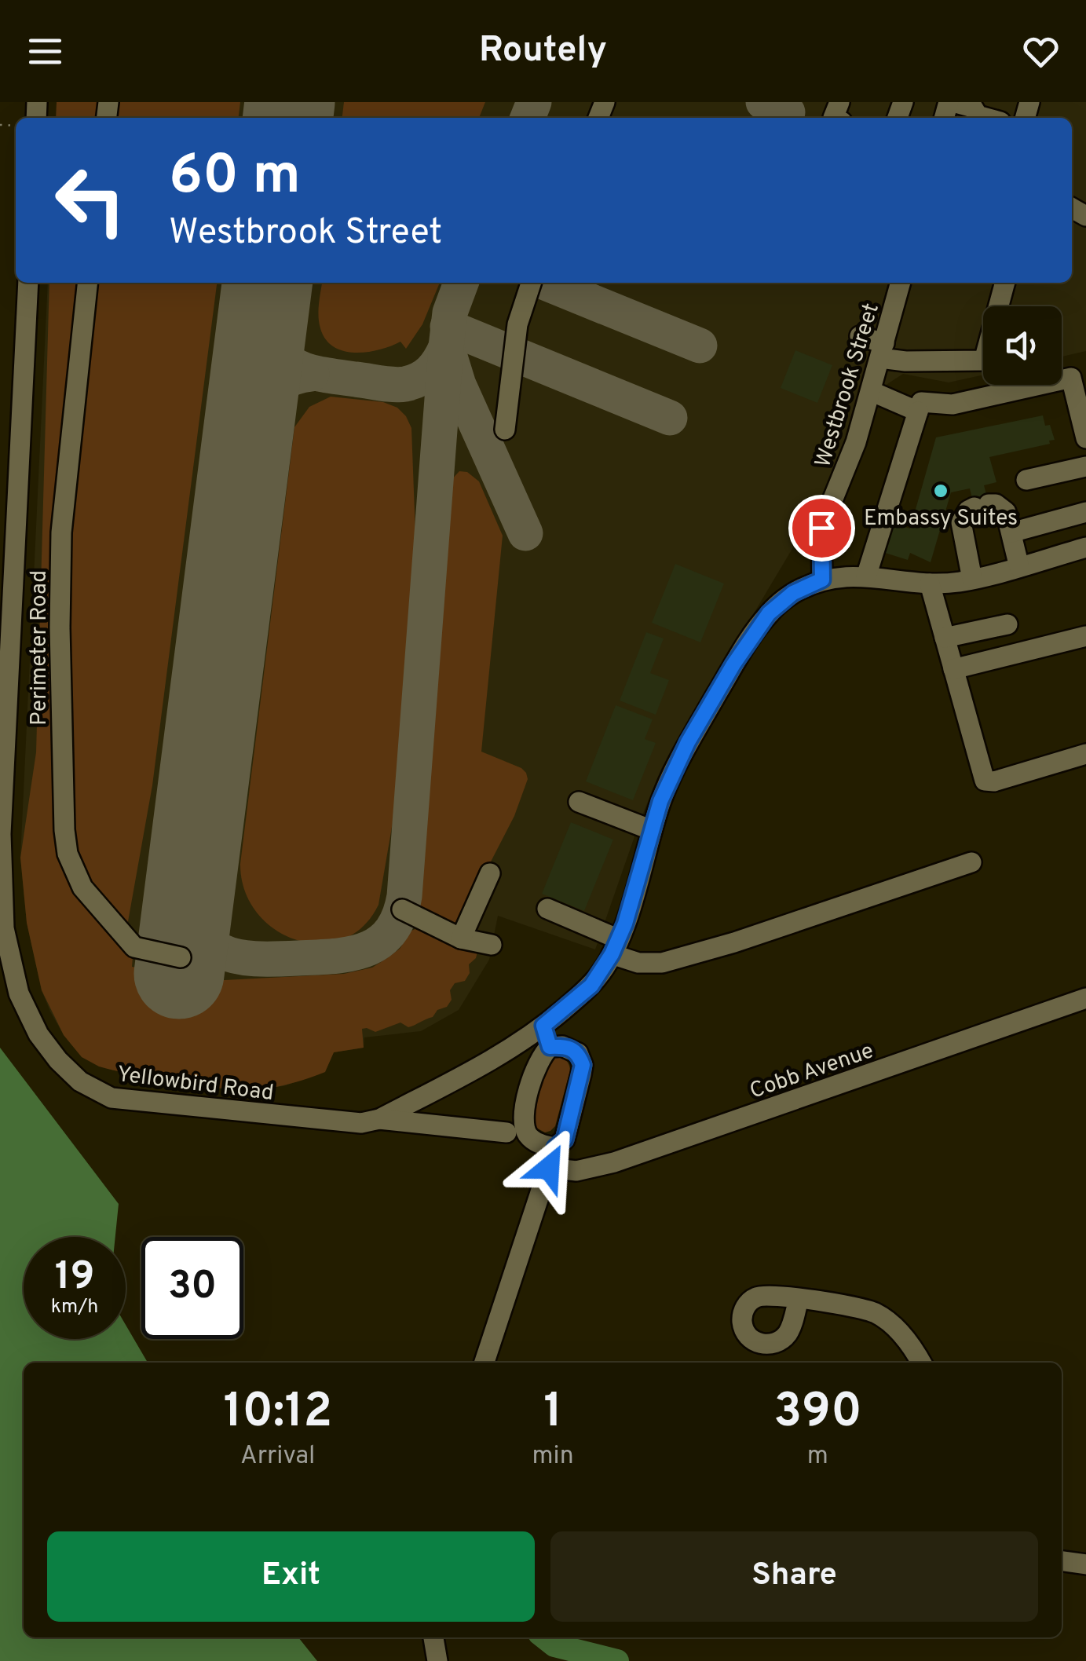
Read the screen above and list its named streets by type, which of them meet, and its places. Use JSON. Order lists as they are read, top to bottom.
{
  "streets": {
    "street": [
      "Westbrook Street",
      "Perimeter Road",
      "Cobb Avenue",
      "Yellowbird Road"
    ]
  },
  "places": ["Embassy Suites"],
  "page": {
    "header": "Routely",
    "turn": ["60 m", "Westbrook Street"],
    "speed": "19 km/h",
    "limit": "30",
    "eta": [
      "10:12",
      "Arrival",
      "1",
      "min",
      "390",
      "m"
    ],
    "buttons": ["Exit", "Share"]
  }
}
